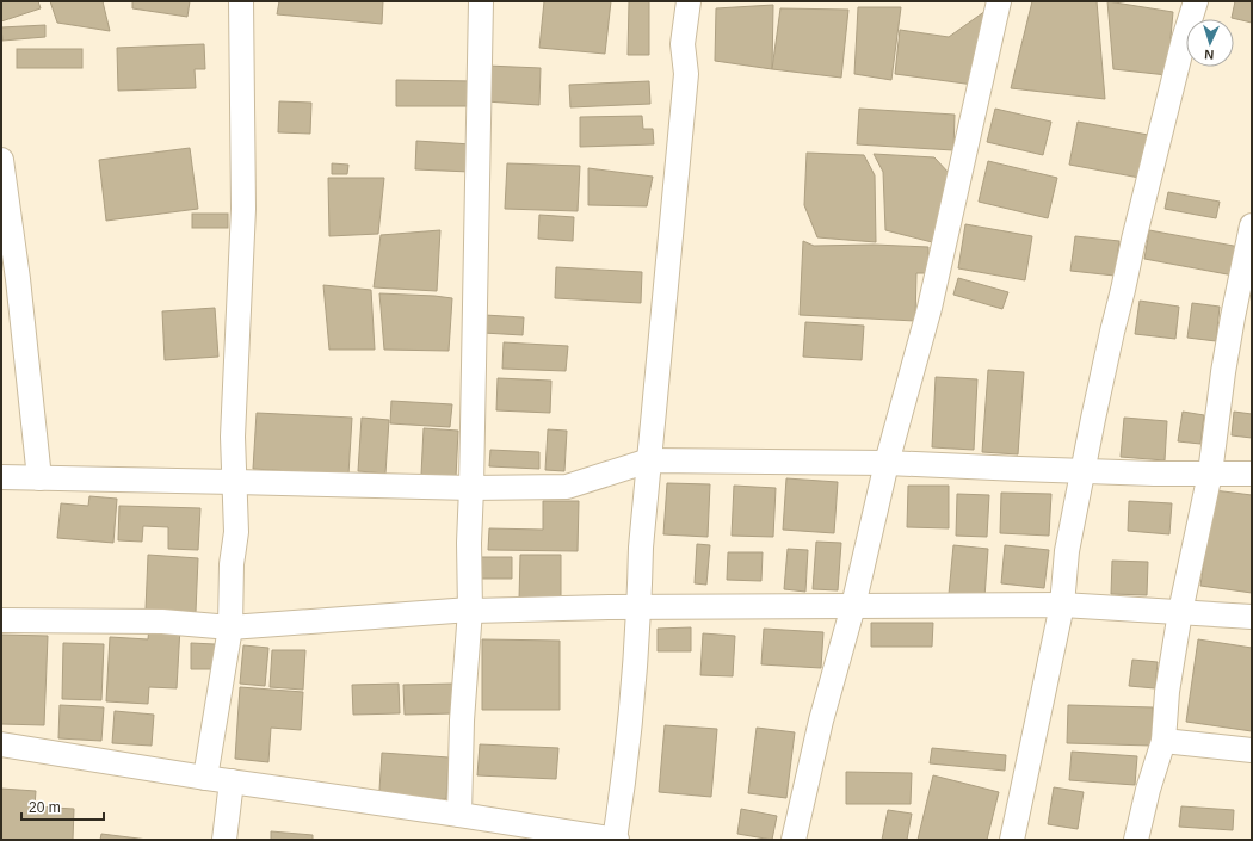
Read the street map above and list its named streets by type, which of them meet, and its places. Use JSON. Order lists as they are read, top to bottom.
{
  "scale_bar": "20 m",
  "north": "bottom"
}
